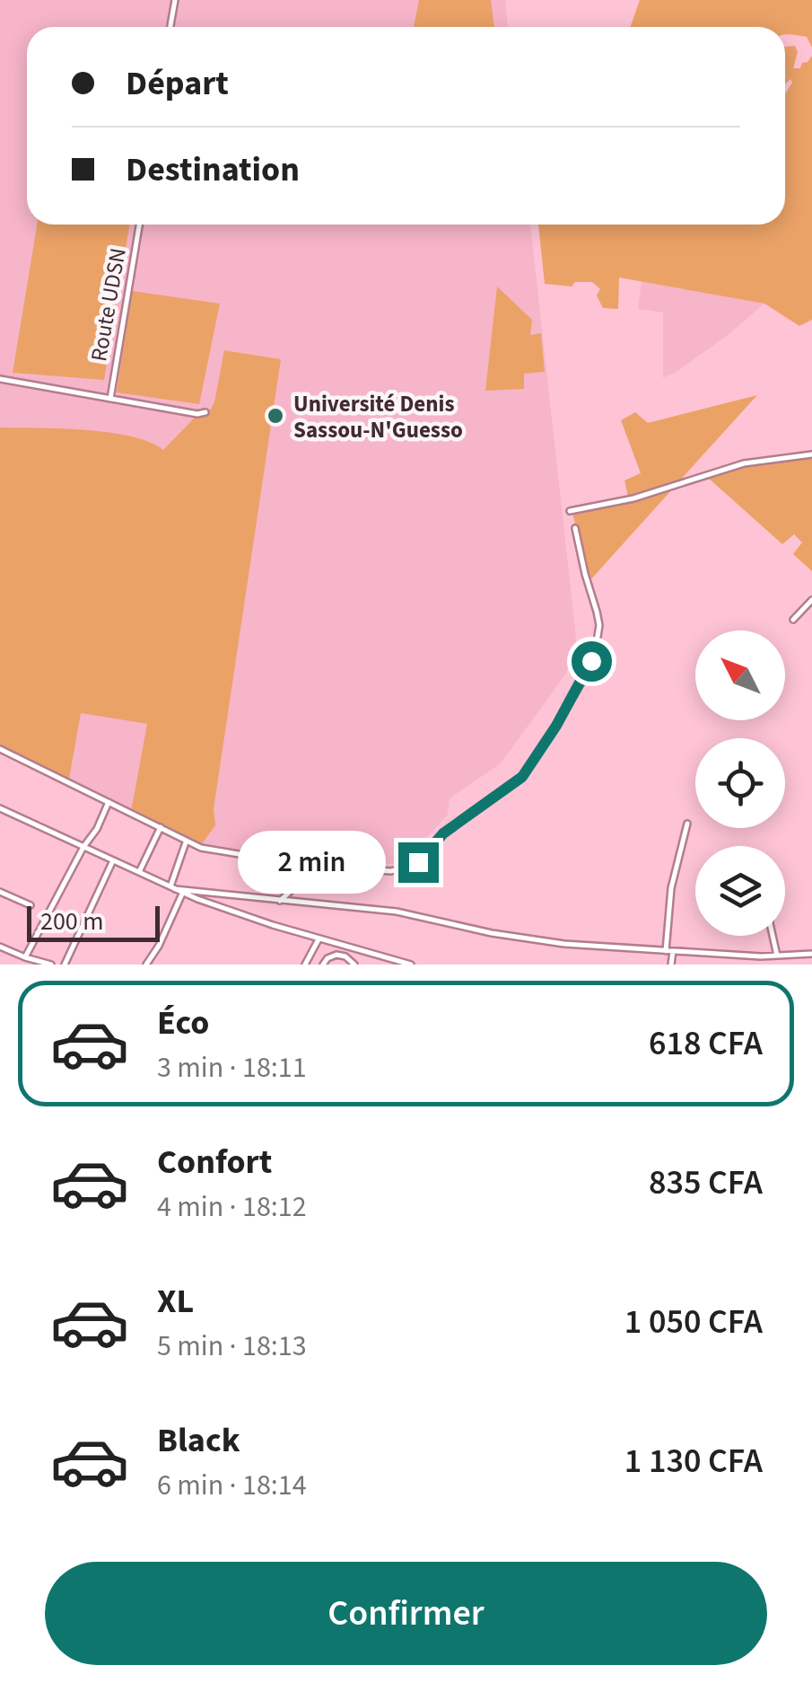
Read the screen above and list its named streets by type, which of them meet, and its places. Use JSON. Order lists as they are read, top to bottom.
{
  "streets": {
    "street": ["Route UDSN"]
  },
  "places": ["Université Denis Sassou-N'Guesso"],
  "scale_bar": "200 m",
  "north": "top left",
  "page": {
    "banner": ["Départ", "Destination"],
    "bubble": "2 min",
    "scale": "200 m",
    "list": [
      {
        "name": "Éco",
        "note": "3 min · 18:11",
        "value": "618 CFA"
      },
      {
        "name": "Confort",
        "note": "4 min · 18:12",
        "value": "835 CFA"
      },
      {
        "name": "XL",
        "note": "5 min · 18:13",
        "value": "1 050 CFA"
      },
      {
        "name": "Black",
        "note": "6 min · 18:14",
        "value": "1 130 CFA"
      }
    ],
    "buttons": "Confirmer"
  }
}
